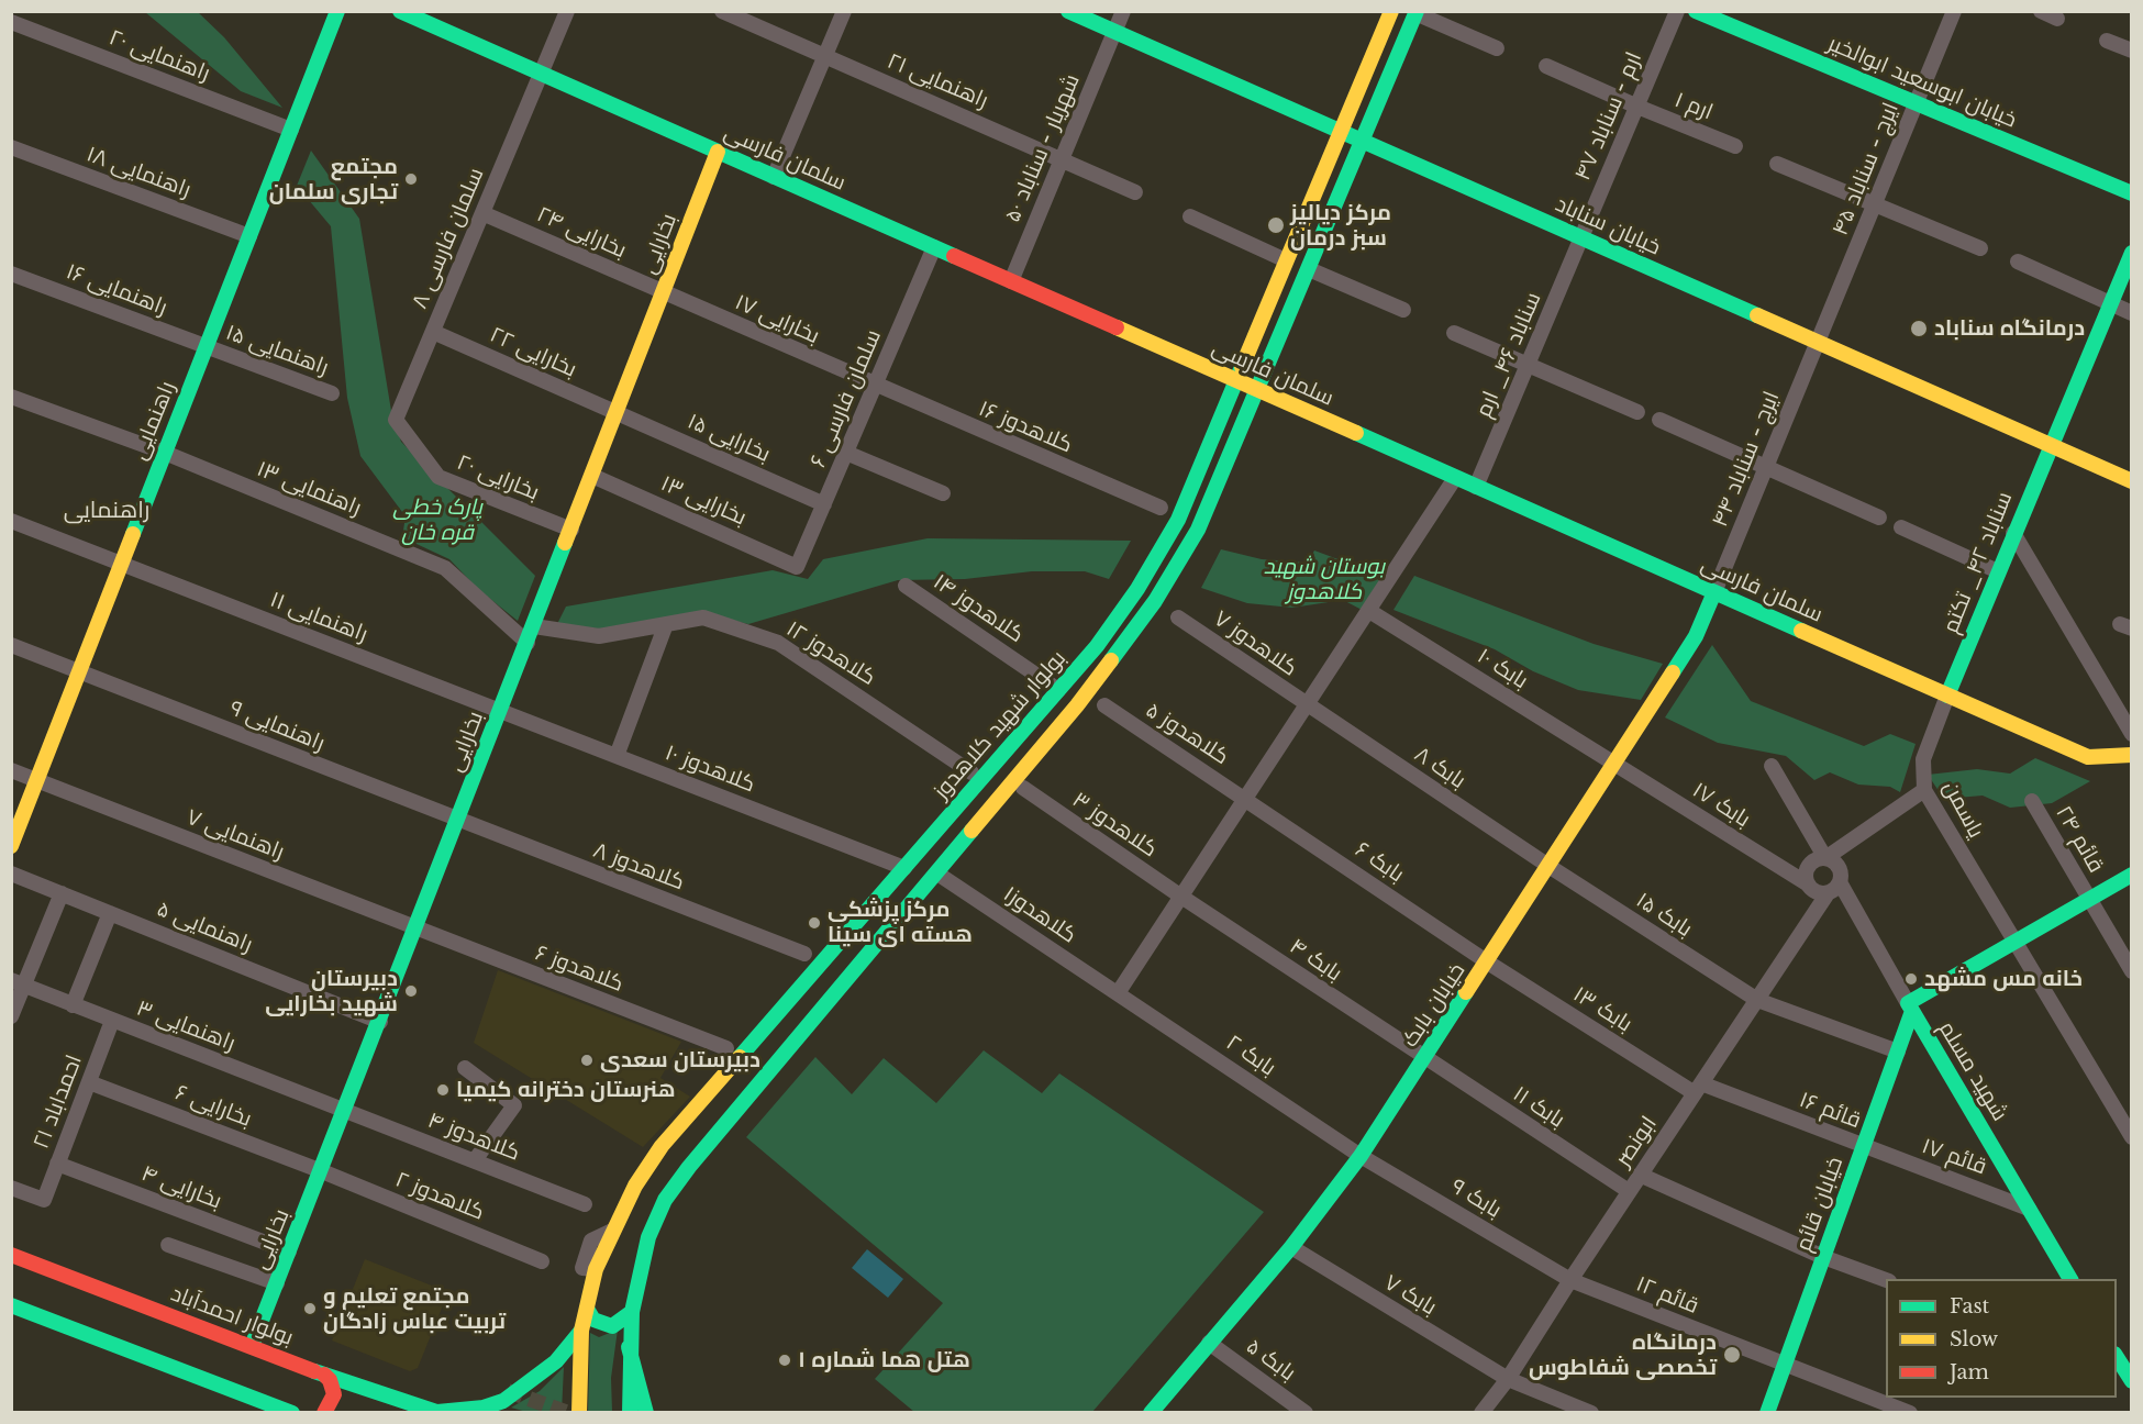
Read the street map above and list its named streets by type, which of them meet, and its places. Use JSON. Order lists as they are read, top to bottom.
{
  "streets": {
    "main road": [
      "خیابان ابوسعید ابوالخیر",
      "سلمان فارسی",
      "خیابان سناباد",
      "بخارایی",
      "راهنمایی",
      "سناباد ۴۲_ تکتم",
      "بولوار شهید کلاهدوز",
      "خیابان بابک",
      "شهید مسلم",
      "خیابان قائم",
      "بولوار احمدآباد"
    ],
    "street": [
      "راهنمایی ۲۰",
      "راهنمایی ۲۱",
      "ارم ۱",
      "ارم - سناباد ۴۷",
      "شهریار - سناباد ۵۰",
      "ایرج - سناباد ۴۵",
      "راهنمایی ۱۸",
      "بخارایی ۲۴",
      "سلمان فارسی ۸",
      "راهنمایی ۱۶",
      "بخارایی ۱۷",
      "راهنمایی ۱۵",
      "بخارایی ۲۲",
      "سناباد ۴۶_ ارم",
      "سلمان فارسی ۶",
      "کلاهدوز ۱۶",
      "بخارایی ۱۵",
      "ایرج - سناباد ۴۴",
      "بخارایی ۲۰",
      "راهنمایی ۱۳",
      "بخارایی ۱۳",
      "کلاهدوز ۱۴",
      "راهنمایی ۱۱",
      "کلاهدوز ۷",
      "کلاهدوز ۱۲",
      "بابک ۱۰",
      "راهنمایی ۹",
      "کلاهدوز ۵",
      "بابک ۸",
      "کلاهدوز ۱۰",
      "بابک ۱۷",
      "یاسمن",
      "کلاهدوز ۳",
      "راهنمایی ۷",
      "قائم ۲۴",
      "بابک ۶",
      "کلاهدوز ۸",
      "کلاهدوز۱",
      "بابک ۱۵",
      "راهنمایی ۵",
      "بابک ۴",
      "کلاهدوز ۶",
      "بابک ۱۳",
      "راهنمایی ۳",
      "بابک ۲",
      "احمداباد ۲۱",
      "بخارایی ۶",
      "بابک ۱۱",
      "قائم ۱۶",
      "کلاهدوز ۴",
      "ابونصر",
      "قائم ۱۷",
      "بخارایی ۴",
      "کلاهدوز ۲",
      "بابک ۹",
      "بابک ۷",
      "قائم ۱۲",
      "بابک ۵"
    ]
  },
  "crossings": [
    ["راهنمایی ۲۰", "راهنمایی"],
    ["راهنمایی ۲۱", "شهریار - سناباد ۵۰"],
    ["خیابان ابوسعید ابوالخیر", "ایرج - سناباد ۴۵"],
    ["ارم ۱", "ارم - سناباد ۴۷"],
    ["ارم - سناباد ۴۷", "خیابان سناباد"],
    ["ارم - سناباد ۴۷", "سناباد ۴۶_ ارم"],
    ["شهریار - سناباد ۵۰", "سلمان فارسی"],
    ["شهریار - سناباد ۵۰", "خیابان سناباد"],
    ["سلمان فارسی", "سلمان فارسی ۸"],
    ["سلمان فارسی", "بخارایی"],
    ["سلمان فارسی", "سناباد ۴۶_ ارم"],
    ["سلمان فارسی", "سلمان فارسی ۶"],
    ["سلمان فارسی", "ایرج - سناباد ۴۴"],
    ["سلمان فارسی", "سناباد ۴۲_ تکتم"],
    ["سلمان فارسی", "بولوار شهید کلاهدوز"],
    ["سلمان فارسی", "یاسمن"],
    ["سلمان فارسی", "خیابان بابک"],
    ["ایرج - سناباد ۴۵", "خیابان سناباد"],
    ["ایرج - سناباد ۴۵", "ایرج - سناباد ۴۴"],
    ["راهنمایی ۱۸", "راهنمایی"],
    ["خیابان سناباد", "سناباد ۴۶_ ارم"],
    ["خیابان سناباد", "ایرج - سناباد ۴۴"],
    ["خیابان سناباد", "سناباد ۴۲_ تکتم"],
    ["خیابان سناباد", "بولوار شهید کلاهدوز"],
    ["بخارایی ۲۴", "سلمان فارسی ۸"],
    ["بخارایی ۲۴", "بخارایی"],
    ["بخارایی ۲۴", "بخارایی ۱۷"],
    ["سلمان فارسی ۸", "بخارایی ۲۲"],
    ["سلمان فارسی ۸", "بخارایی ۲۰"],
    ["بخارایی", "بخارایی ۱۷"],
    ["بخارایی", "بخارایی ۲۲"],
    ["بخارایی", "بخارایی ۱۵"],
    ["بخارایی", "بخارایی ۲۰"],
    ["بخارایی", "راهنمایی ۱۳"],
    ["بخارایی", "بخارایی ۱۳"],
    ["بخارایی", "راهنمایی ۱۱"],
    ["بخارایی", "کلاهدوز ۱۲"],
    ["بخارایی", "راهنمایی ۹"],
    ["بخارایی", "کلاهدوز ۱۰"],
    ["بخارایی", "راهنمایی ۷"],
    ["بخارایی", "کلاهدوز ۸"],
    ["بخارایی", "راهنمایی ۵"],
    ["بخارایی", "کلاهدوز ۶"],
    ["بخارایی", "راهنمایی ۳"],
    ["بخارایی", "بخارایی ۶"],
    ["بخارایی", "کلاهدوز ۴"],
    ["بخارایی", "بخارایی ۴"],
    ["بخارایی", "کلاهدوز ۲"],
    ["بخارایی", "بولوار احمدآباد"],
    ["راهنمایی ۱۶", "راهنمایی ۱۵"],
    ["راهنمایی ۱۶", "راهنمایی"],
    ["بخارایی ۱۷", "سلمان فارسی ۶"],
    ["بخارایی ۱۷", "کلاهدوز ۱۶"],
    ["راهنمایی ۱۵", "راهنمایی"],
    ["بخارایی ۲۲", "بخارایی ۱۵"],
    ["سلمان فارسی ۶", "کلاهدوز ۱۶"],
    ["سلمان فارسی ۶", "بخارایی ۱۵"],
    ["سلمان فارسی ۶", "بخارایی ۱۳"],
    ["راهنمایی", "راهنمایی ۱۳"],
    ["راهنمایی", "راهنمایی ۱۱"],
    ["راهنمایی", "راهنمایی ۹"],
    ["راهنمایی", "راهنمایی ۷"],
    ["ایرج - سناباد ۴۴", "خیابان بابک"],
    ["سناباد ۴۲_ تکتم", "یاسمن"],
    ["کلاهدوز ۱۴", "بولوار شهید کلاهدوز"],
    ["راهنمایی ۱۱", "کلاهدوز ۱۰"],
    ["کلاهدوز ۷", "بابک ۸"],
    ["بابک ۱۰", "بابک ۱۷"],
    ["بابک ۱۰", "خیابان بابک"],
    ["بولوار شهید کلاهدوز", "کلاهدوز ۱۰"],
    ["بولوار شهید کلاهدوز", "کلاهدوز۱"],
    ["راهنمایی ۹", "کلاهدوز ۸"],
    ["کلاهدوز ۵", "بابک ۶"],
    ["بابک ۸", "بابک ۱۵"],
    ["بابک ۸", "خیابان بابک"],
    ["بابک ۱۷", "خیابان بابک"],
    ["بابک ۱۷", "شهید مسلم"],
    ["بابک ۱۷", "ابونصر"],
    ["کلاهدوز ۳", "بابک ۴"],
    ["راهنمایی ۷", "کلاهدوز ۶"],
    ["بابک ۶", "خیابان بابک"],
    ["بابک ۶", "بابک ۱۳"],
    ["کلاهدوز۱", "بابک ۲"],
    ["بابک ۱۵", "خیابان بابک"],
    ["بابک ۱۵", "ابونصر"],
    ["بابک ۱۵", "خیابان قائم"],
    ["بابک ۴", "خیابان بابک"],
    ["بابک ۴", "بابک ۱۱"],
    ["خیابان بابک", "بابک ۱۳"],
    ["خیابان بابک", "بابک ۲"],
    ["خیابان بابک", "بابک ۱۱"],
    ["خیابان بابک", "بابک ۹"],
    ["خیابان بابک", "بابک ۷"],
    ["خیابان بابک", "بابک ۵"],
    ["بابک ۱۳", "قائم ۱۶"],
    ["بابک ۱۳", "ابونصر"],
    ["راهنمایی ۳", "احمداباد ۲۱"],
    ["راهنمایی ۳", "کلاهدوز ۴"],
    ["بابک ۲", "بابک ۹"],
    ["شهید مسلم", "ابونصر"],
    ["شهید مسلم", "قائم ۱۷"],
    ["شهید مسلم", "خیابان قائم"],
    ["احمداباد ۲۱", "بخارایی ۶"],
    ["احمداباد ۲۱", "بخارایی ۴"],
    ["بخارایی ۶", "کلاهدوز ۲"],
    ["بابک ۱۱", "ابونصر"],
    ["قائم ۱۶", "قائم ۱۷"],
    ["قائم ۱۶", "خیابان قائم"],
    ["ابونصر", "بابک ۹"],
    ["ابونصر", "بابک ۷"],
    ["ابونصر", "قائم ۱۲"],
    ["قائم ۱۷", "خیابان قائم"],
    ["بابک ۹", "قائم ۱۲"],
    ["خیابان قائم", "قائم ۱۲"]
  ],
  "districts": ["راهنمایی"],
  "parks": ["پارک خطی قره خان", "بوستان شهید کلاهدوز"],
  "places": [
    "مجتمع تجاری سلمان",
    "مرکز دیالیز سبز درمان",
    "درمانگاه سناباد",
    "مرکز پزشکی هسته ای سینا",
    "خانه مس مشهد",
    "دبیرستان شهید بخارایی",
    "دبیرستان سعدی",
    "هنرستان دخترانه کیمیا",
    "مجتمع تعلیم و تربیت عباس زادگان",
    "درمانگاه تخصصی شفاطوس",
    "هتل هما شماره ۱"
  ],
  "legend": ["Fast", "Slow", "Jam"]
}
